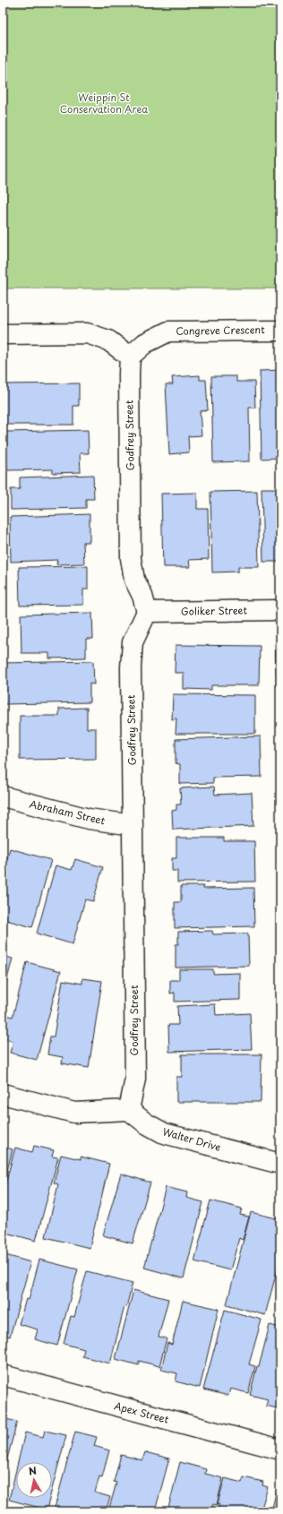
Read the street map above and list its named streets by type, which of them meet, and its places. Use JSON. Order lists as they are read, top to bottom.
{
  "streets": {
    "street": [
      "Congreve Crescent",
      "Godfrey Street",
      "Goliker Street",
      "Abraham Street",
      "Walter Drive",
      "Apex Street"
    ]
  },
  "crossings": [
    ["Congreve Crescent", "Godfrey Street"],
    ["Godfrey Street", "Goliker Street"],
    ["Godfrey Street", "Abraham Street"],
    ["Godfrey Street", "Walter Drive"]
  ],
  "parks": ["Weippin St Conservation Area"],
  "north": "top"
}
